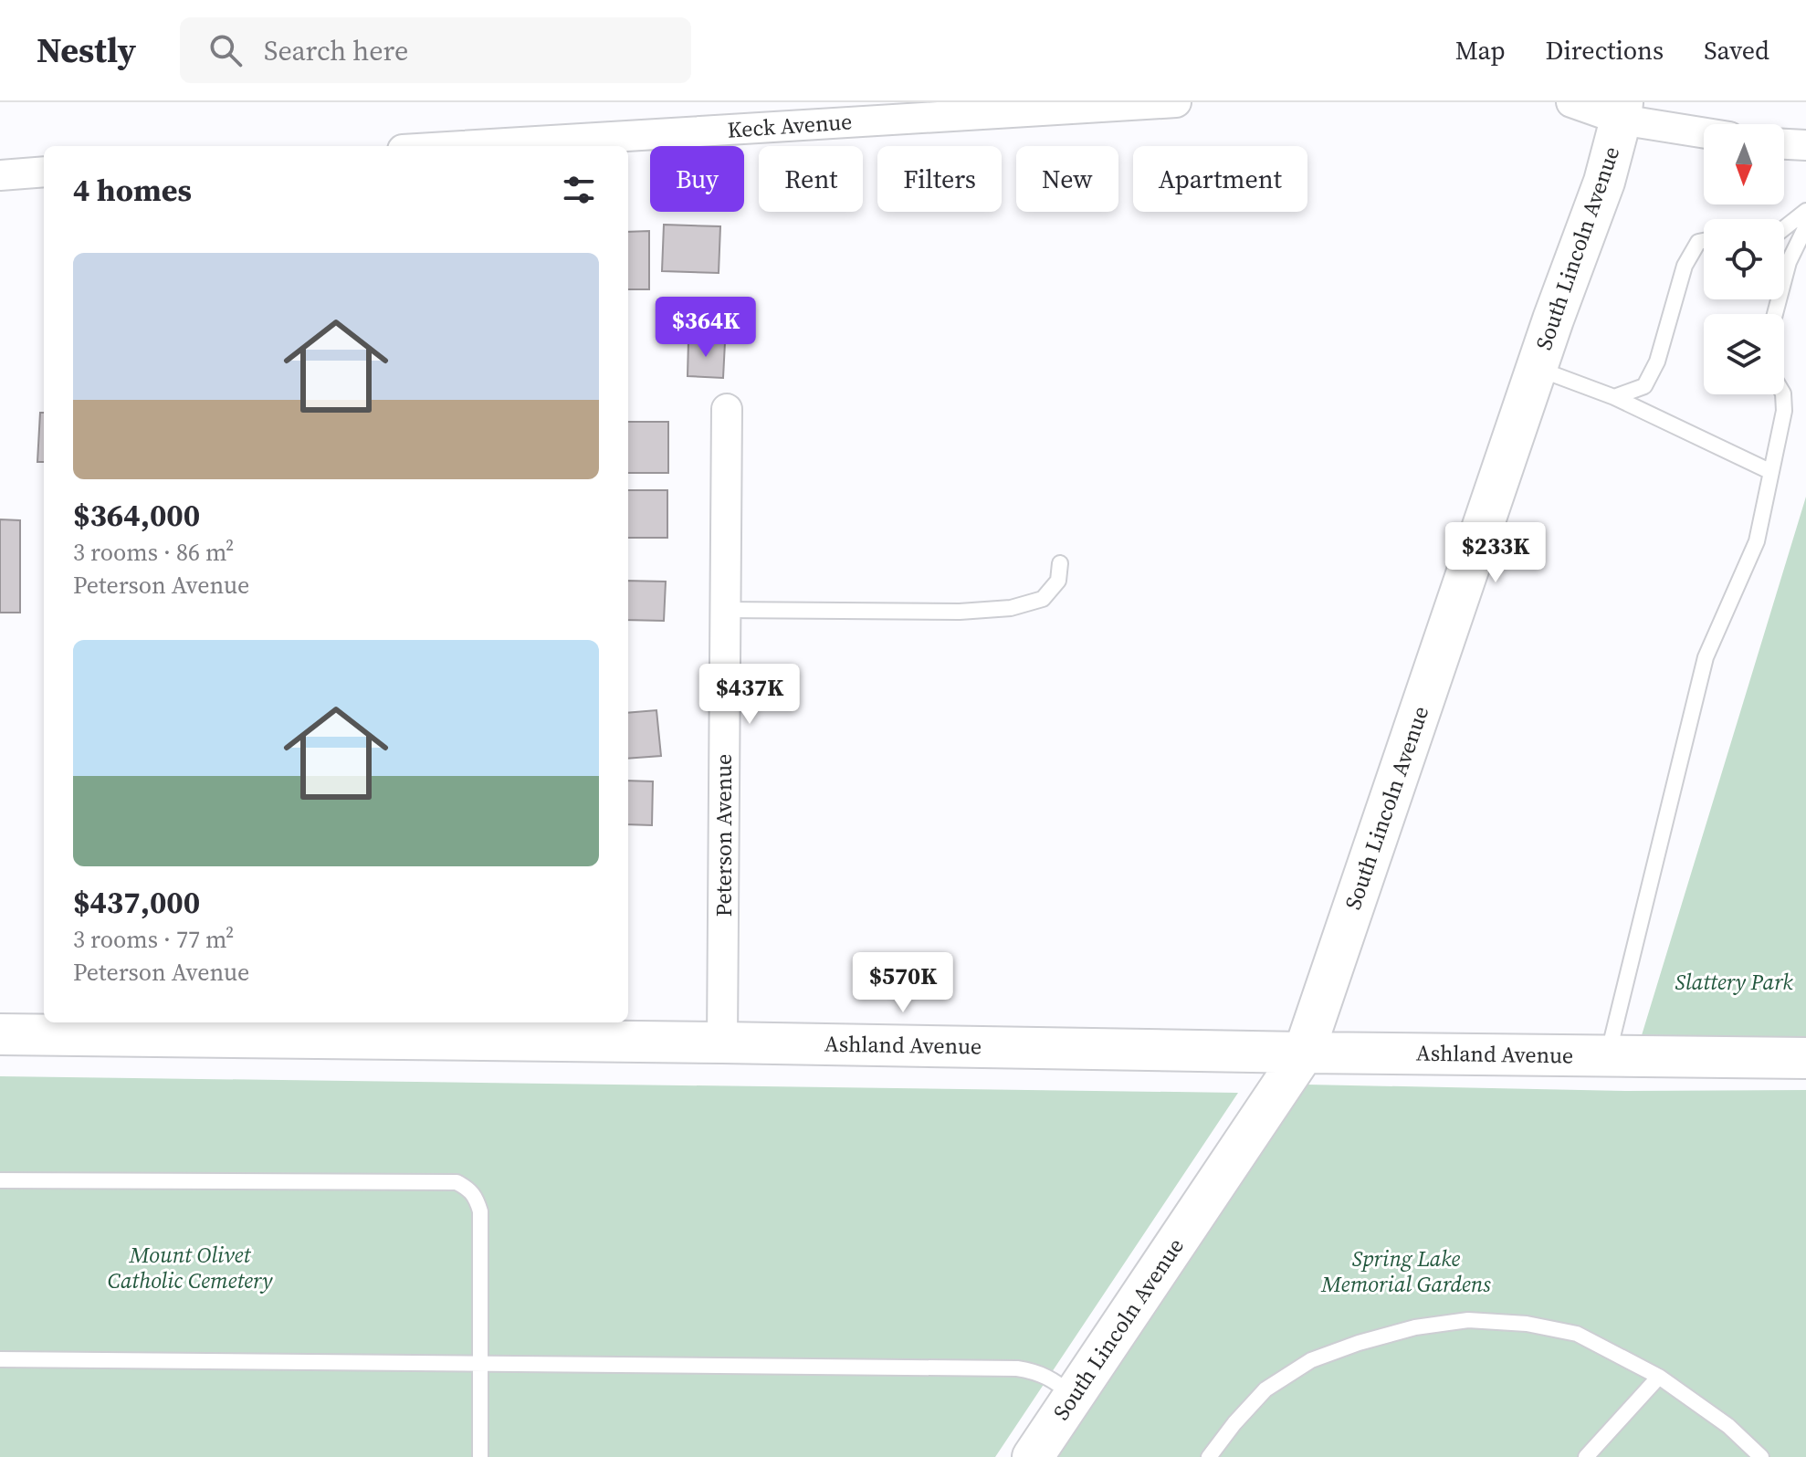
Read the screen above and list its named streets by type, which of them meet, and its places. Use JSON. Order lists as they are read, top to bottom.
{
  "streets": {
    "street": [
      "Keck Avenue",
      "South Lincoln Avenue",
      "Peterson Avenue",
      "Ashland Avenue"
    ]
  },
  "crossings": [
    ["South Lincoln Avenue", "Ashland Avenue"],
    ["Peterson Avenue", "Ashland Avenue"]
  ],
  "parks": ["Slattery Park", "Mount Olivet Catholic Cemetery", "Spring Lake Memorial Gardens"],
  "north": "bottom",
  "page": {
    "header": "Nestly",
    "search": "Search here",
    "nav": ["Map", "Directions", "Saved"],
    "chip": [
      "Buy",
      "Rent",
      "Filters",
      "New",
      "Apartment"
    ],
    "heading": "4 homes",
    "list": [
      {
        "name": "$364,000",
        "note": "3 rooms · 86 m² · Peterson Avenue"
      },
      {
        "name": "$437,000",
        "note": "3 rooms · 77 m² · Peterson Avenue"
      }
    ],
    "price": [
      "$364K",
      "$233K",
      "$437K",
      "$570K"
    ]
  }
}
